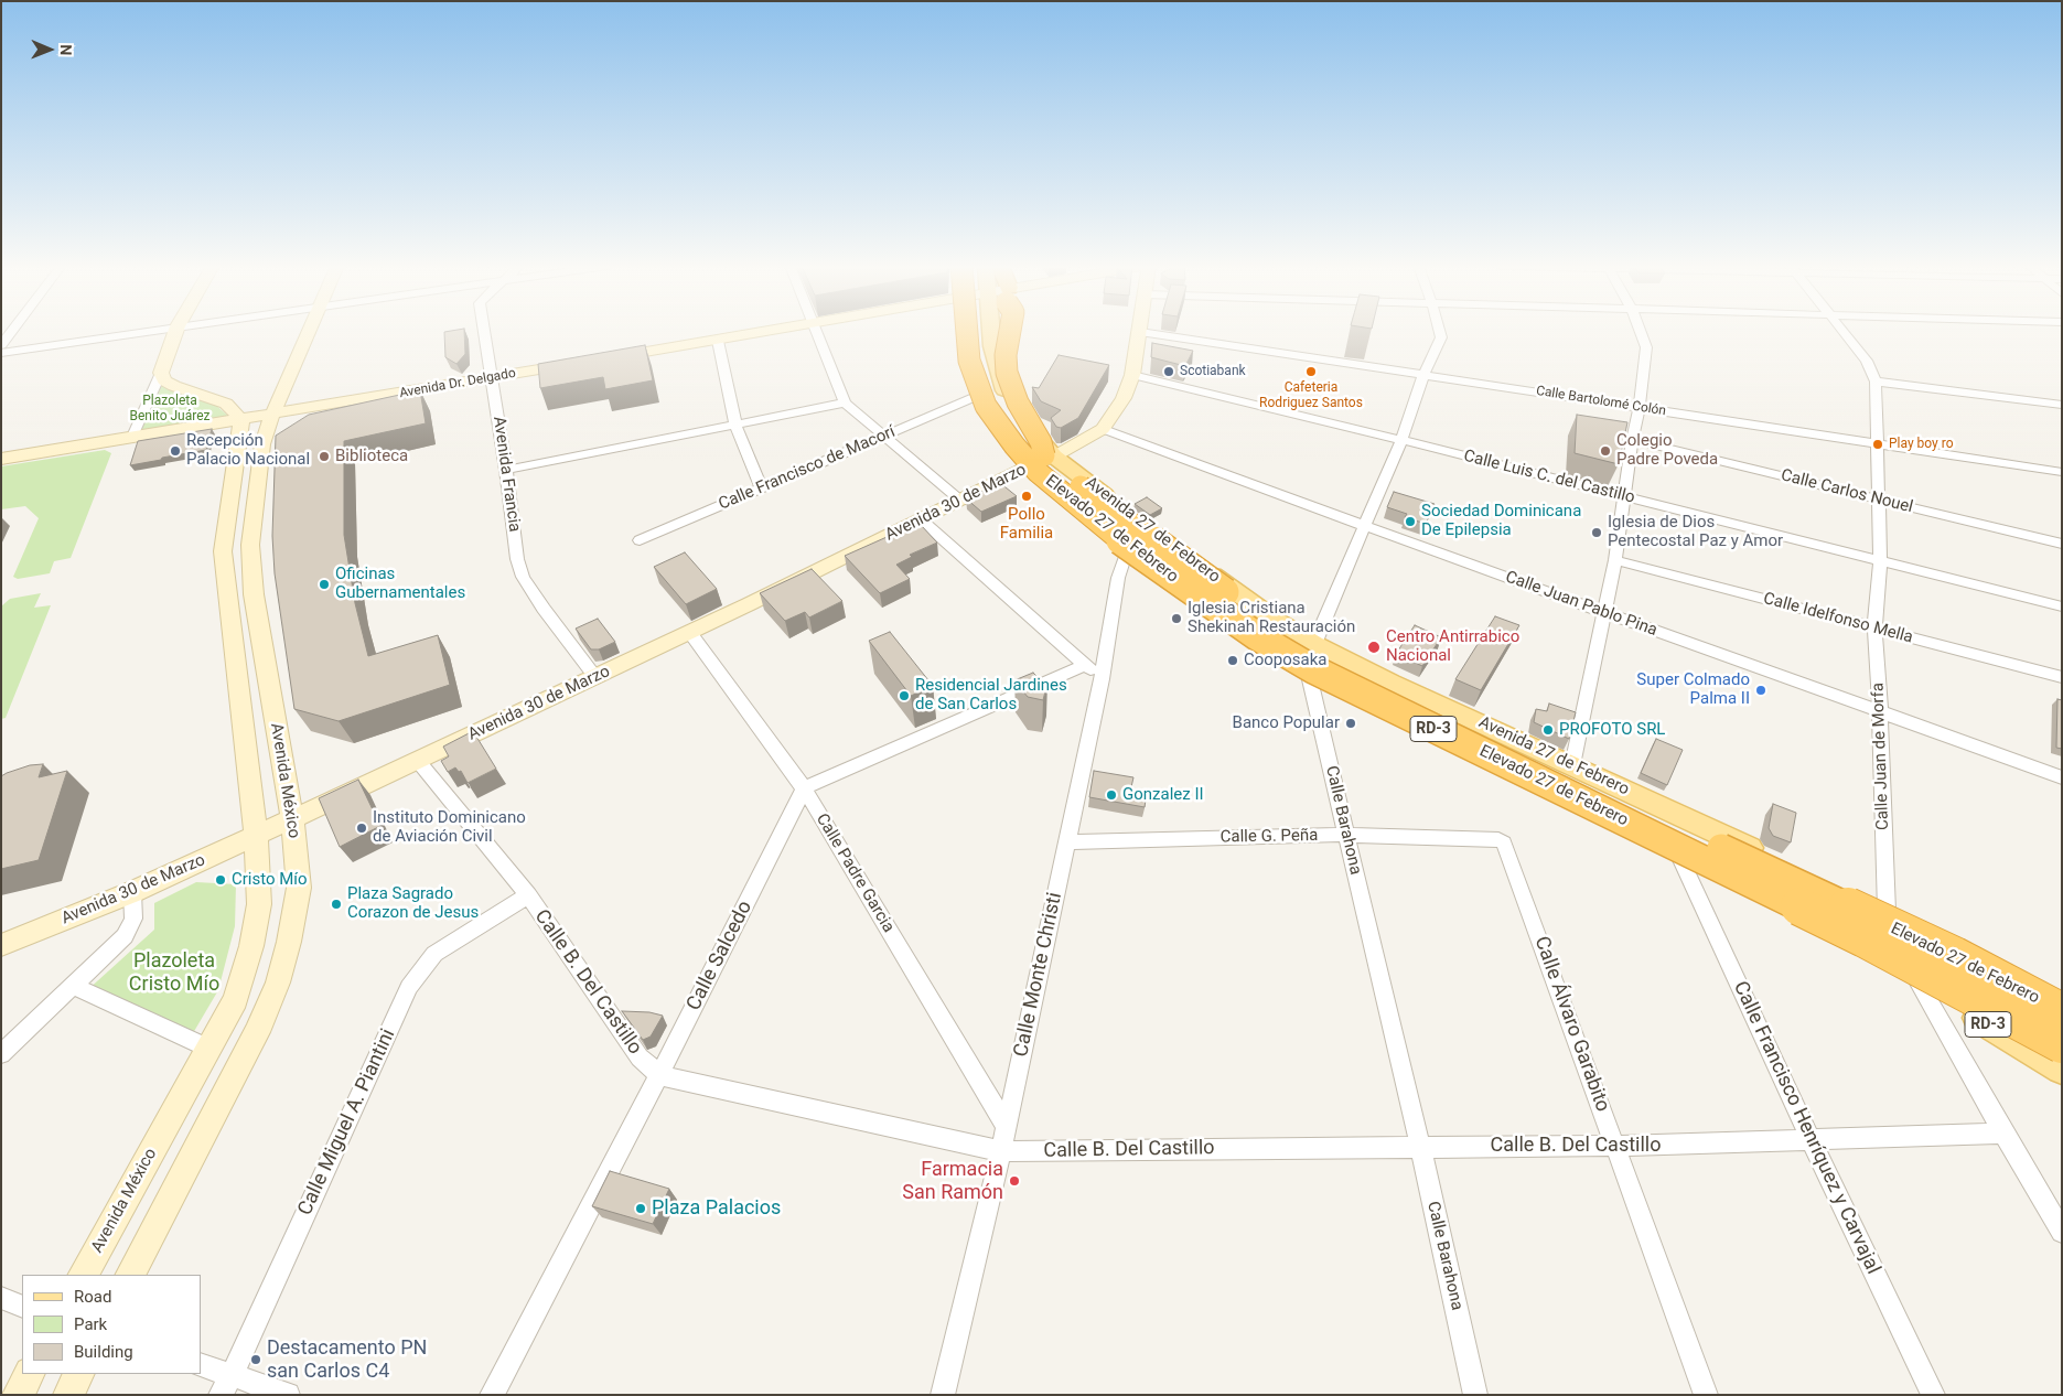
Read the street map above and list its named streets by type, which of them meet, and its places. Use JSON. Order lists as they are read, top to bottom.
{
  "streets": {
    "highway": ["Elevado 27 de Febrero", "RD-3"],
    "main road": [
      "Avenida Dr. Delgado",
      "Avenida 30 de Marzo",
      "Avenida 27 de Febrero",
      "Avenida México"
    ],
    "street": [
      "Calle Bartolomé Colón",
      "Calle Francisco de Macorí",
      "Avenida Francia",
      "Calle Luis C. del Castillo",
      "Calle Carlos Nouel",
      "Calle Juan Pablo Pina",
      "Calle Idelfonso Mella",
      "Calle Juan de Morfa",
      "Calle Barahona",
      "Calle G. Peña",
      "Calle Padre Garcia",
      "Calle Salcedo",
      "Calle Monte Christi",
      "Calle B. Del Castillo",
      "Calle Álvaro Garabito",
      "Calle Miguel A. Piantini",
      "Calle Francisco Henríquez y Carvajal"
    ]
  },
  "crossings": [
    ["Avenida Dr. Delgado", "Avenida Francia"],
    ["Avenida Dr. Delgado", "Avenida México"],
    ["Calle Bartolomé Colón", "Calle Juan de Morfa"],
    ["Calle Bartolomé Colón", "Calle Barahona"],
    ["Calle Francisco de Macorí", "Avenida 27 de Febrero"],
    ["Avenida Francia", "Avenida 30 de Marzo"],
    ["Calle Luis C. del Castillo", "Calle Juan de Morfa"],
    ["Calle Luis C. del Castillo", "Calle Barahona"],
    ["Calle Carlos Nouel", "Calle Juan de Morfa"],
    ["Avenida 30 de Marzo", "Elevado 27 de Febrero"],
    ["Avenida 30 de Marzo", "Avenida 27 de Febrero"],
    ["Avenida 30 de Marzo", "Calle Juan Pablo Pina"],
    ["Avenida 30 de Marzo", "Avenida México"],
    ["Avenida 30 de Marzo", "Calle Padre Garcia"],
    ["Avenida 30 de Marzo", "Calle B. Del Castillo"],
    ["Elevado 27 de Febrero", "Avenida 27 de Febrero"],
    ["Avenida 27 de Febrero", "RD-3"],
    ["Avenida 27 de Febrero", "Calle Juan de Morfa"],
    ["Avenida 27 de Febrero", "Calle Barahona"],
    ["Avenida 27 de Febrero", "Calle Monte Christi"],
    ["Avenida 27 de Febrero", "Calle Francisco Henríquez y Carvajal"],
    ["Calle Juan Pablo Pina", "Calle Juan de Morfa"],
    ["Calle Juan Pablo Pina", "Calle Barahona"],
    ["Calle Idelfonso Mella", "Calle Juan de Morfa"],
    ["RD-3", "Calle Juan de Morfa"],
    ["Calle Juan de Morfa", "Calle B. Del Castillo"],
    ["Calle Barahona", "Calle G. Peña"],
    ["Calle Barahona", "Calle B. Del Castillo"],
    ["Calle G. Peña", "Calle Monte Christi"],
    ["Calle G. Peña", "Calle Álvaro Garabito"],
    ["Calle Padre Garcia", "Calle Salcedo"],
    ["Calle Padre Garcia", "Calle Monte Christi"],
    ["Calle Salcedo", "Calle B. Del Castillo"],
    ["Calle Monte Christi", "Calle B. Del Castillo"],
    ["Calle B. Del Castillo", "Calle Álvaro Garabito"],
    ["Calle B. Del Castillo", "Calle Miguel A. Piantini"],
    ["Calle B. Del Castillo", "Calle Francisco Henríquez y Carvajal"]
  ],
  "parks": ["Plazoleta Benito Juárez", "Plazoleta Cristo Mío"],
  "places": [
    "Scotiabank",
    "Cafeteria Rodriguez Santos",
    "Play boy ro",
    "Recepción Palacio Nacional",
    "Colegio Padre Poveda",
    "Biblioteca",
    "Pollo Familia",
    "Sociedad Dominicana De Epilepsia",
    "Iglesia de Dios Pentecostal Paz y Amor",
    "Oficinas Gubernamentales",
    "Iglesia Cristiana Shekinah Restauración",
    "Centro Antirrabico Nacional",
    "Cooposaka",
    "Super Colmado Palma II",
    "Residencial Jardines de San Carlos",
    "Banco Popular",
    "PROFOTO SRL",
    "Gonzalez II",
    "Instituto Dominicano de Aviación Civil",
    "Cristo Mío",
    "Plaza Sagrado Corazon de Jesus",
    "Farmacia San Ramón",
    "Plaza Palacios",
    "Destacamento PN san Carlos C4"
  ],
  "legend": ["Road", "Park", "Building"],
  "north": "right"
}
